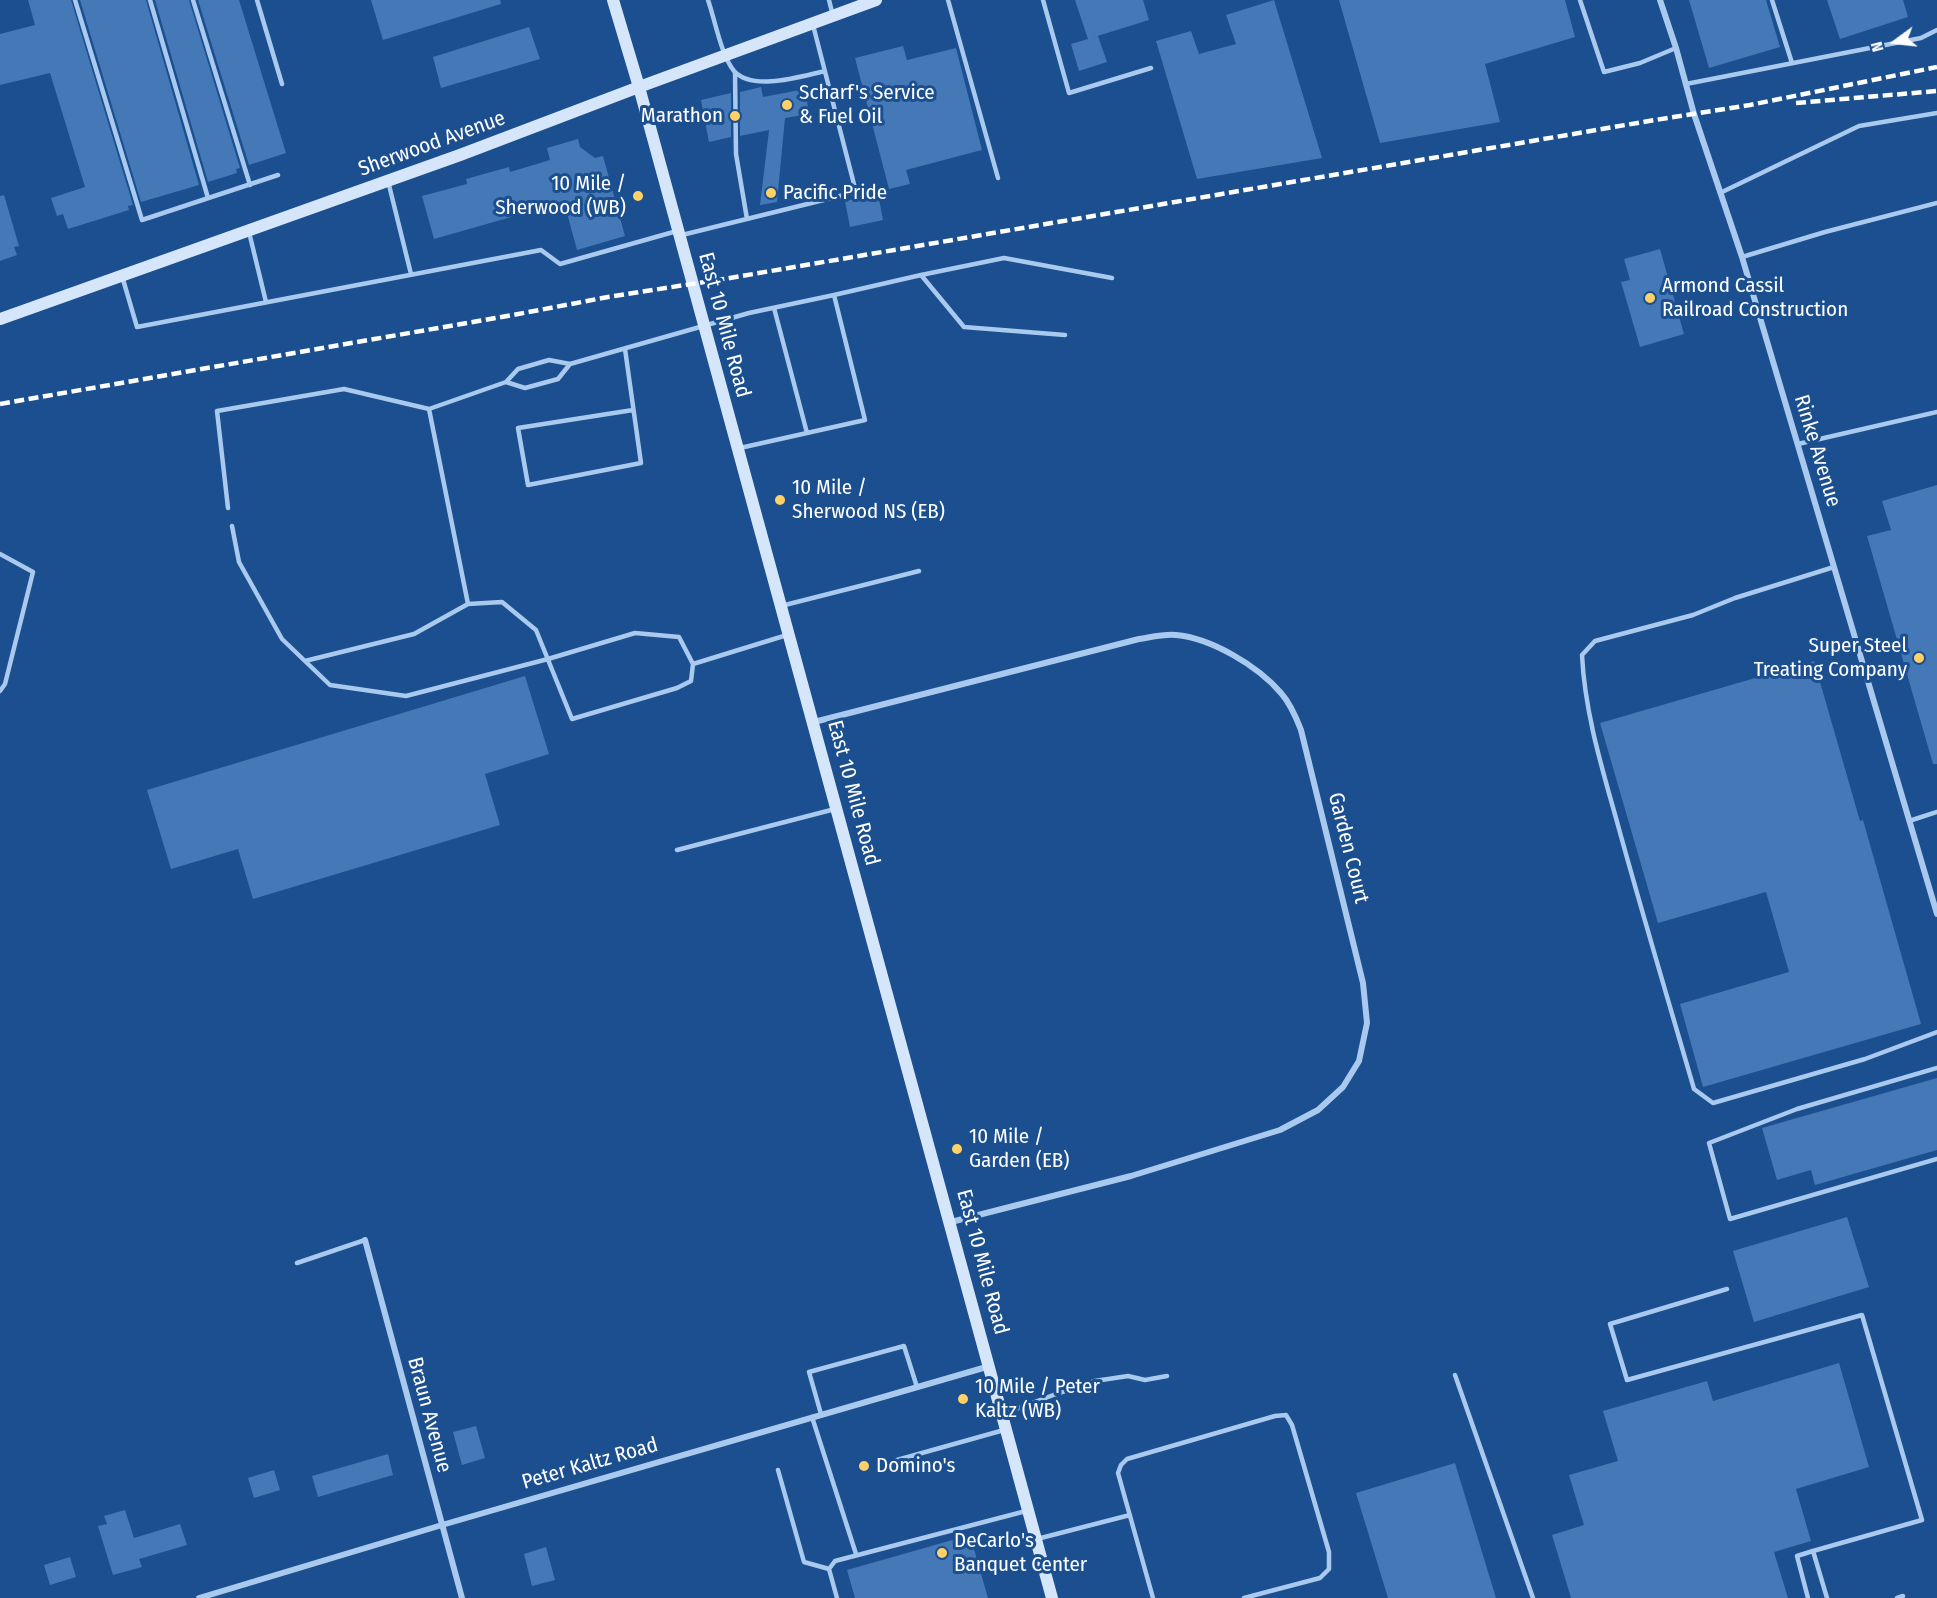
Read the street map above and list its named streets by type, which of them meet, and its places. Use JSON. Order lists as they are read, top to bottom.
{
  "streets": {
    "main road": ["Sherwood Avenue", "East 10 Mile Road"],
    "street": [
      "Rinke Avenue",
      "Garden Court",
      "Braun Avenue",
      "Peter Kaltz Road"
    ]
  },
  "crossings": [
    ["Sherwood Avenue", "East 10 Mile Road"],
    ["East 10 Mile Road", "Garden Court"],
    ["East 10 Mile Road", "Peter Kaltz Road"],
    ["Braun Avenue", "Peter Kaltz Road"]
  ],
  "places": [
    "Scharf's Service & Fuel Oil",
    "Marathon",
    "Pacific Pride",
    "10 Mile / Sherwood (WB)",
    "Armond Cassil Railroad Construction",
    "10 Mile / Sherwood NS (EB)",
    "Super Steel Treating Company",
    "10 Mile / Garden (EB)",
    "10 Mile / Peter Kaltz (WB)",
    "Domino's",
    "DeCarlo's Banquet Center"
  ],
  "north": "left"
}
